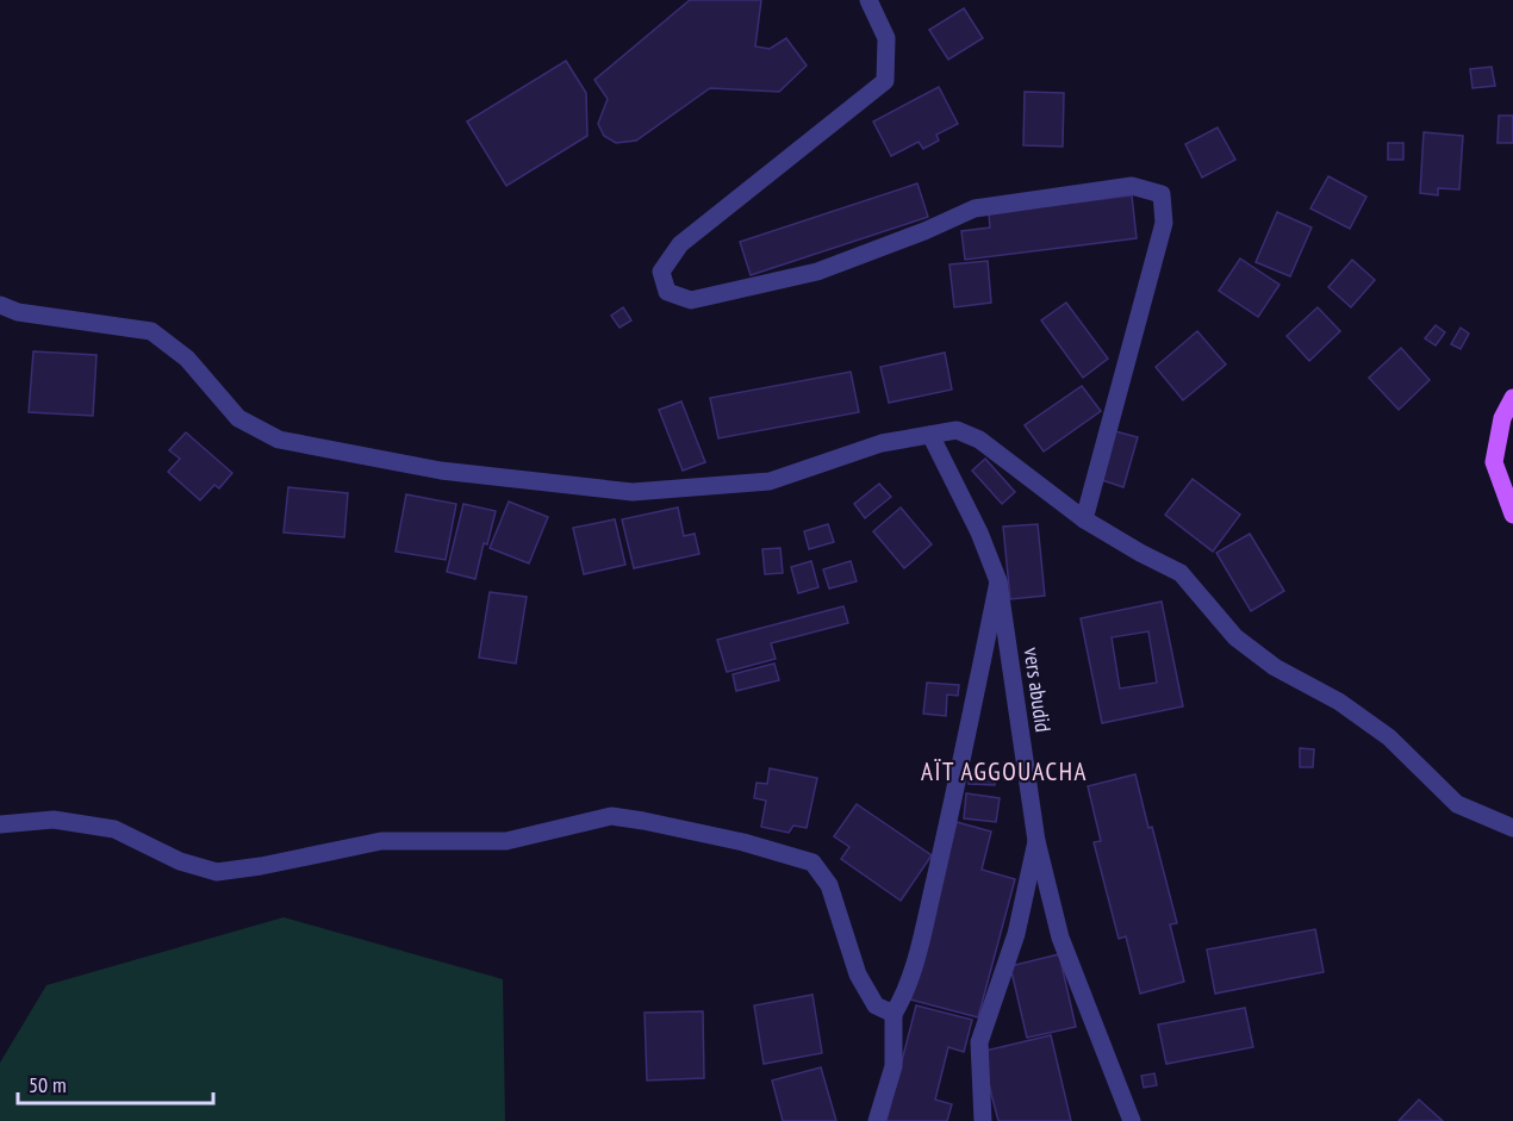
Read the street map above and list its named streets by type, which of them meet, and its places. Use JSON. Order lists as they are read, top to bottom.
{
  "streets": {
    "street": ["vers abudid"]
  },
  "districts": ["AÏT AGGOUACHA"],
  "scale_bar": "50 m"
}
